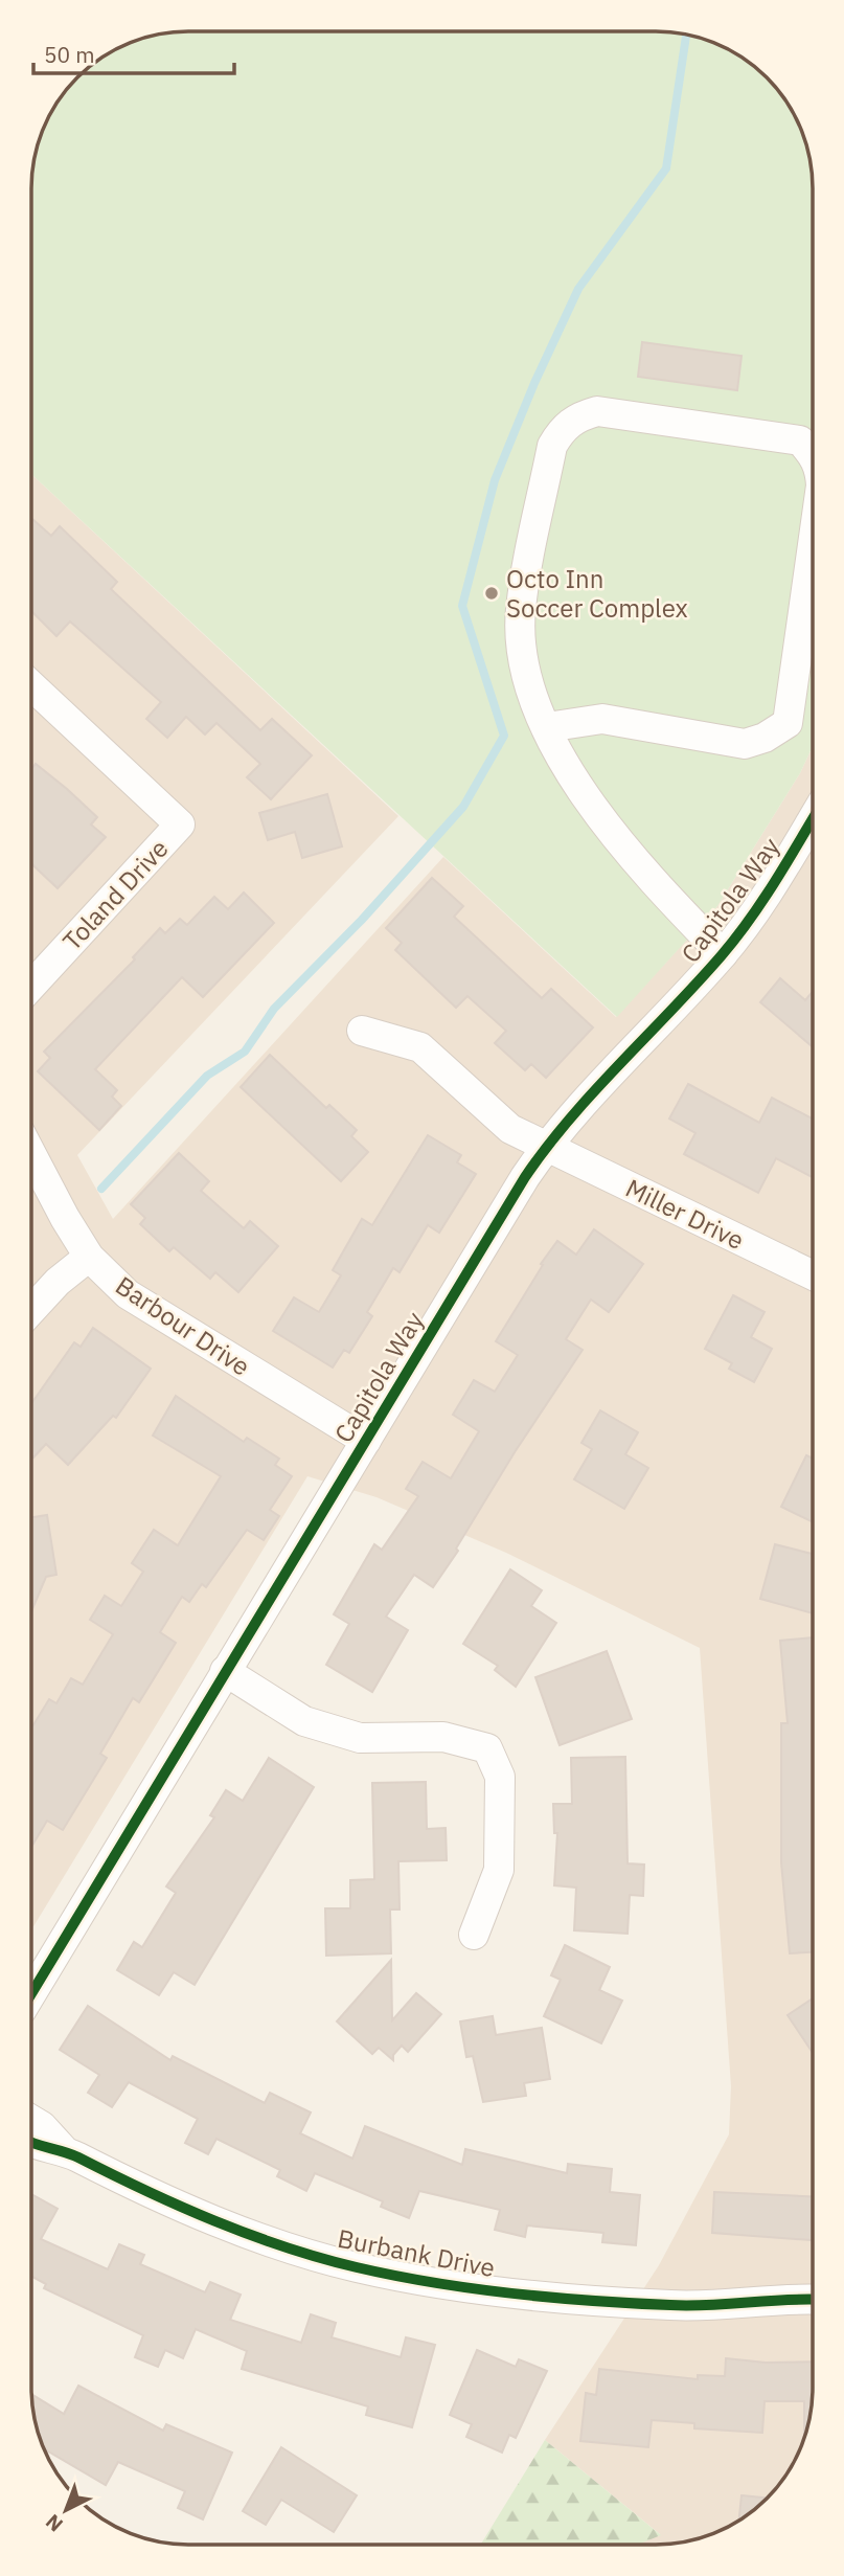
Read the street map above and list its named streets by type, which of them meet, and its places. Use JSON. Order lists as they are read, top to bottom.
{
  "streets": {
    "street": [
      "Toland Drive",
      "Capitola Way",
      "Miller Drive",
      "Barbour Drive",
      "Burbank Drive"
    ]
  },
  "crossings": [
    ["Capitola Way", "Miller Drive"],
    ["Capitola Way", "Barbour Drive"]
  ],
  "places": ["Octo Inn Soccer Complex"],
  "scale_bar": "50 m",
  "north": "bottom left"
}
